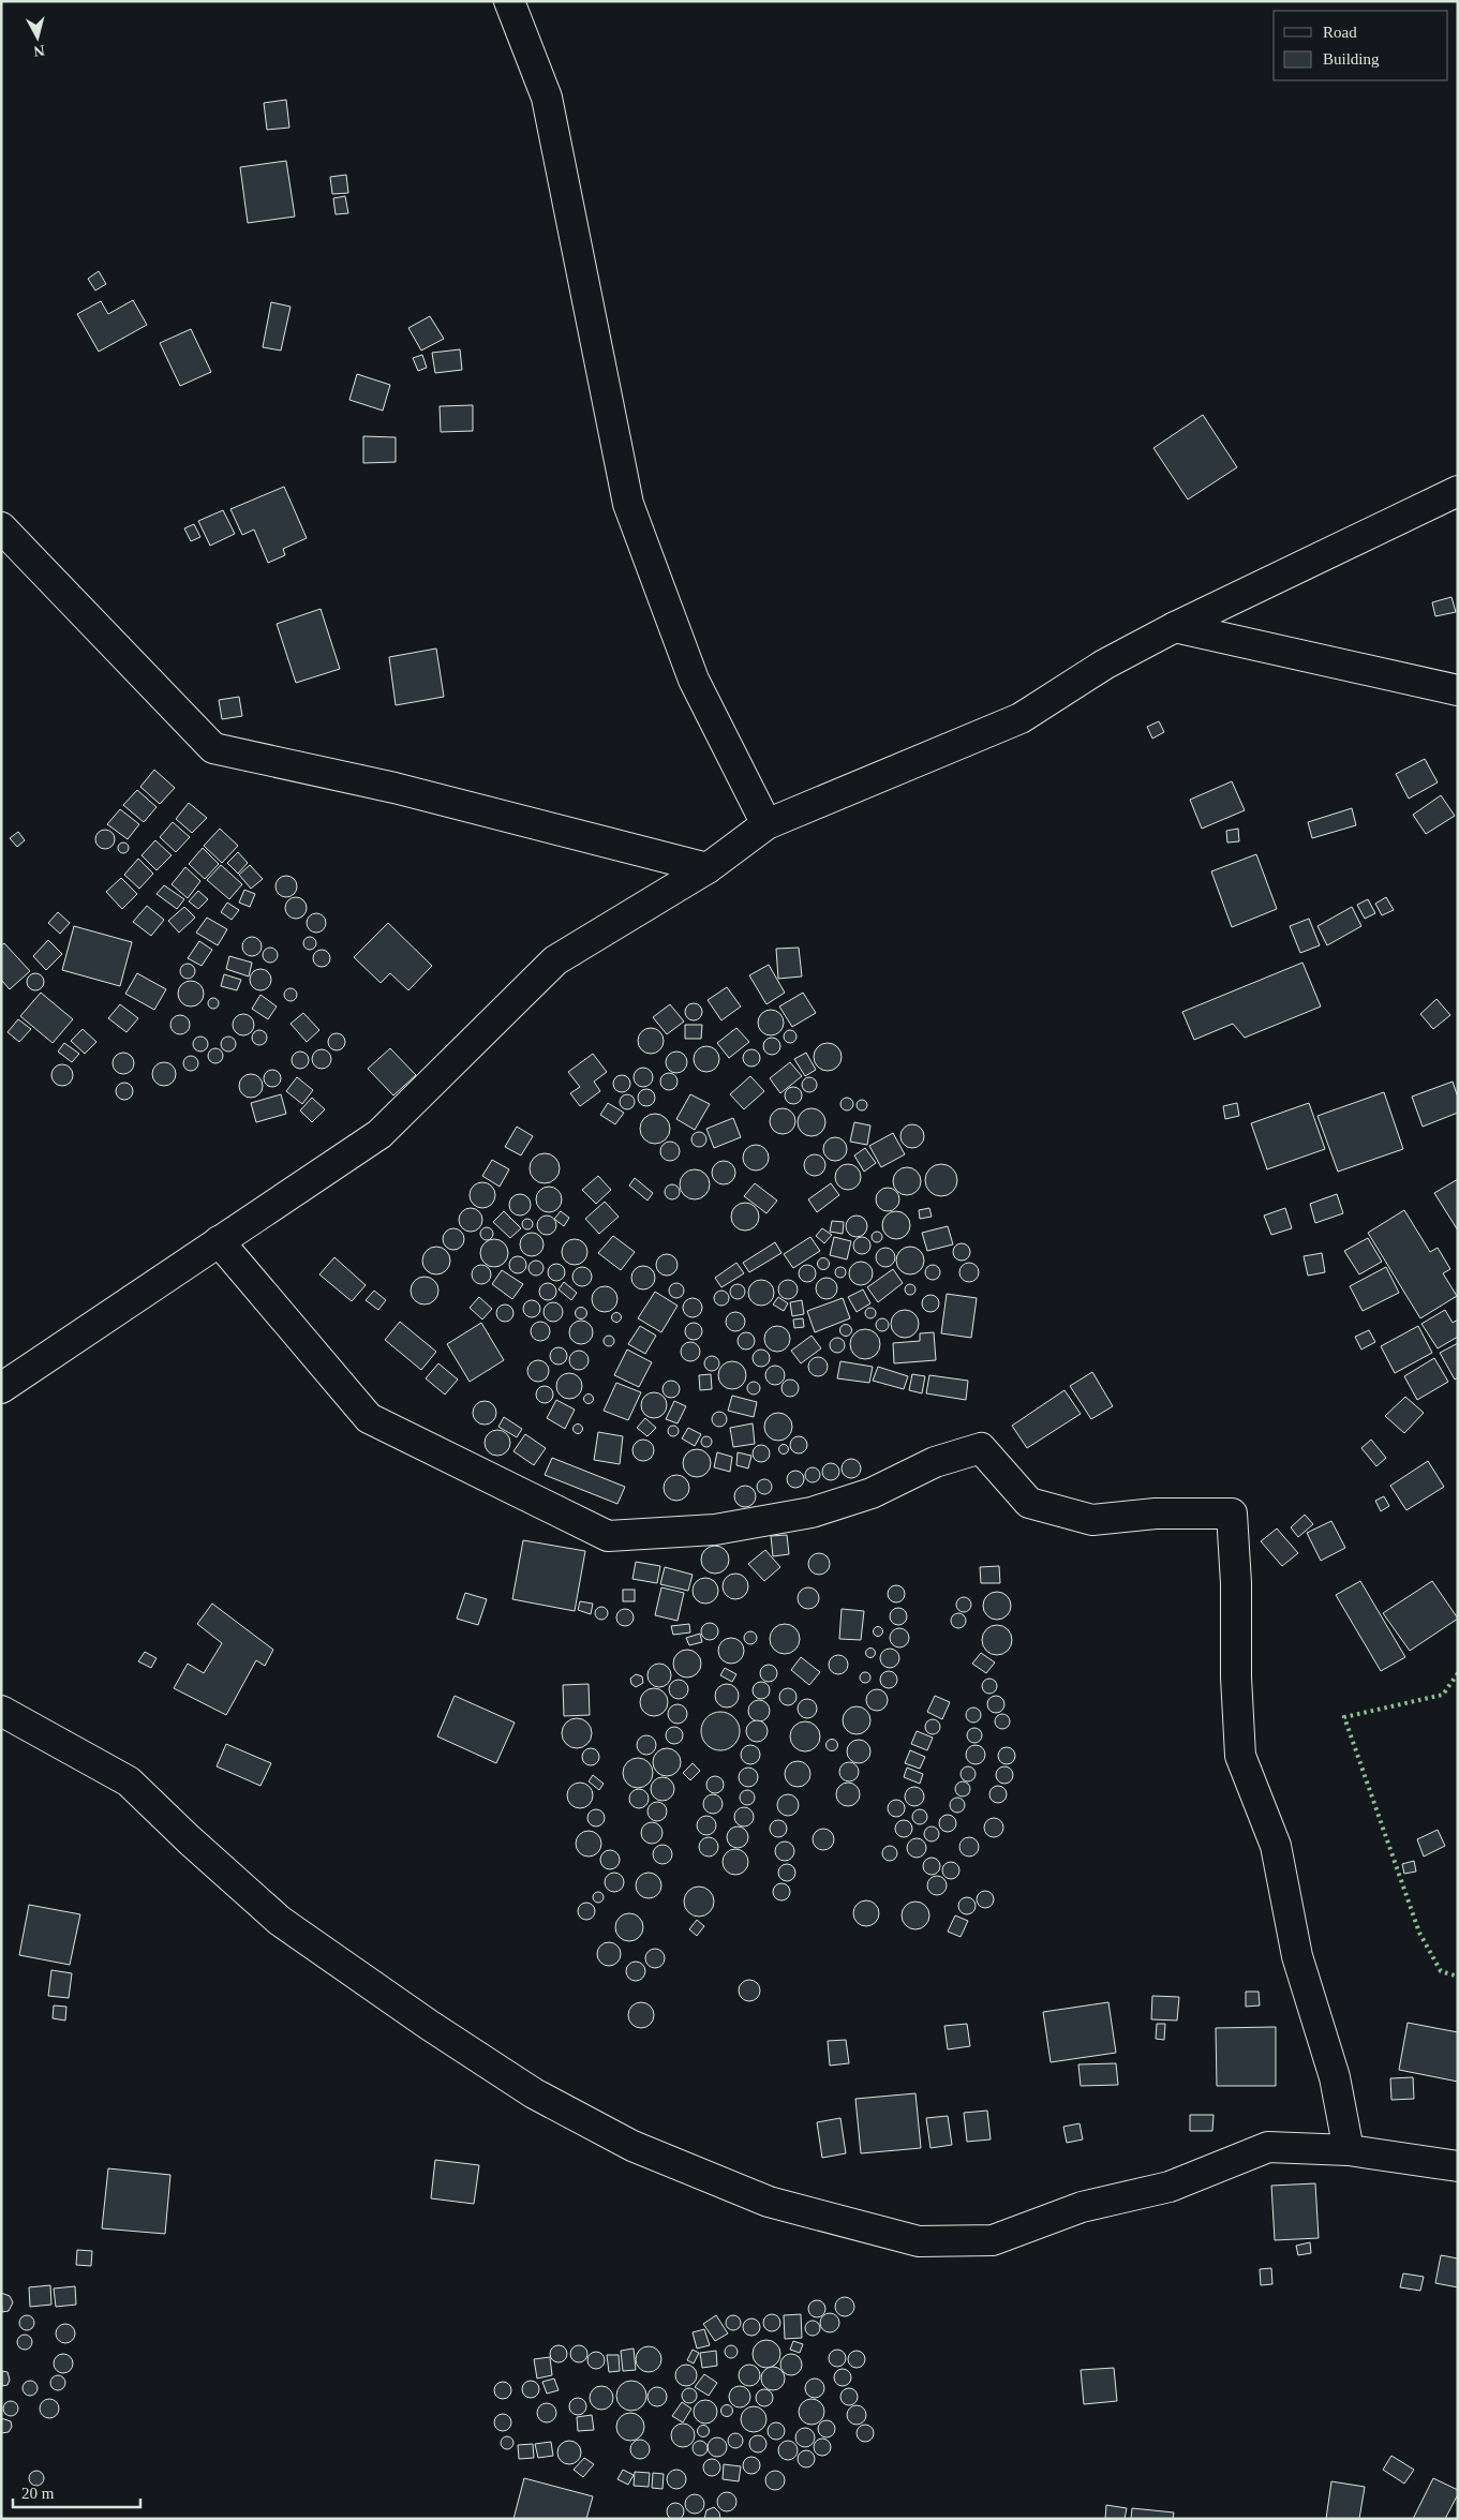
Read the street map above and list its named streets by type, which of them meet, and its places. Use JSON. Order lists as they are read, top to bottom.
{
  "legend": ["Road", "Building"],
  "scale_bar": "20 m",
  "north": "bottom"
}
